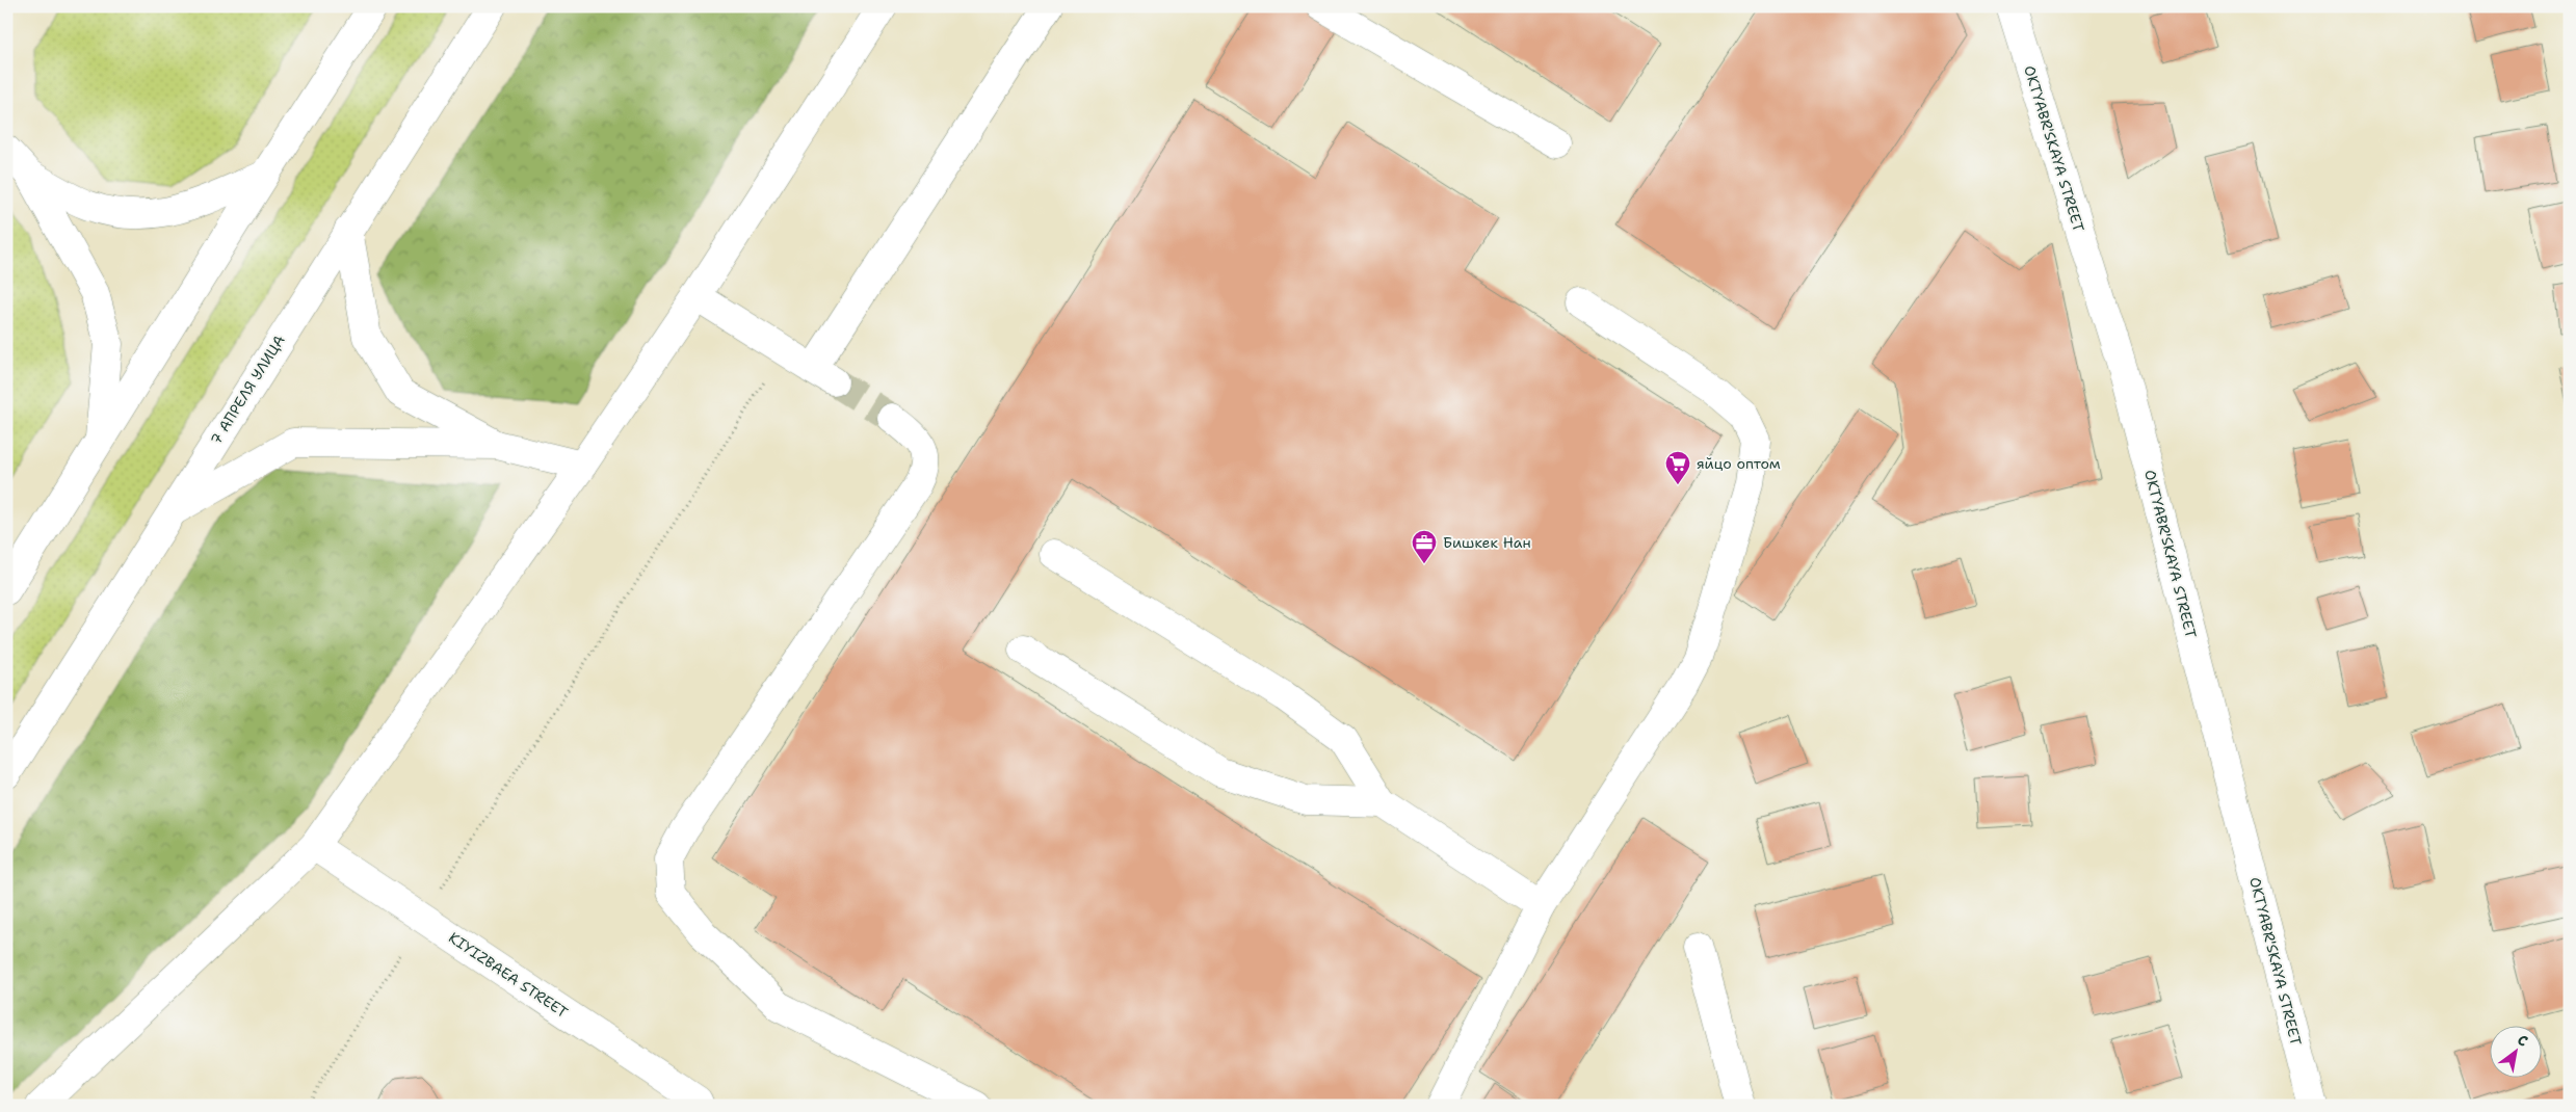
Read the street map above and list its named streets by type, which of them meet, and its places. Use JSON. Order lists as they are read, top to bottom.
{
  "streets": {
    "street": ["OKTYABR'SKAYA STREET", "7 АПРЕЛЯ УЛИЦА", "KIYIZBAEA STREET"]
  },
  "places": {
    "supermarket": ["яйцо оптом"],
    "office": ["Бишкек Нан"]
  },
  "north": "top right"
}
